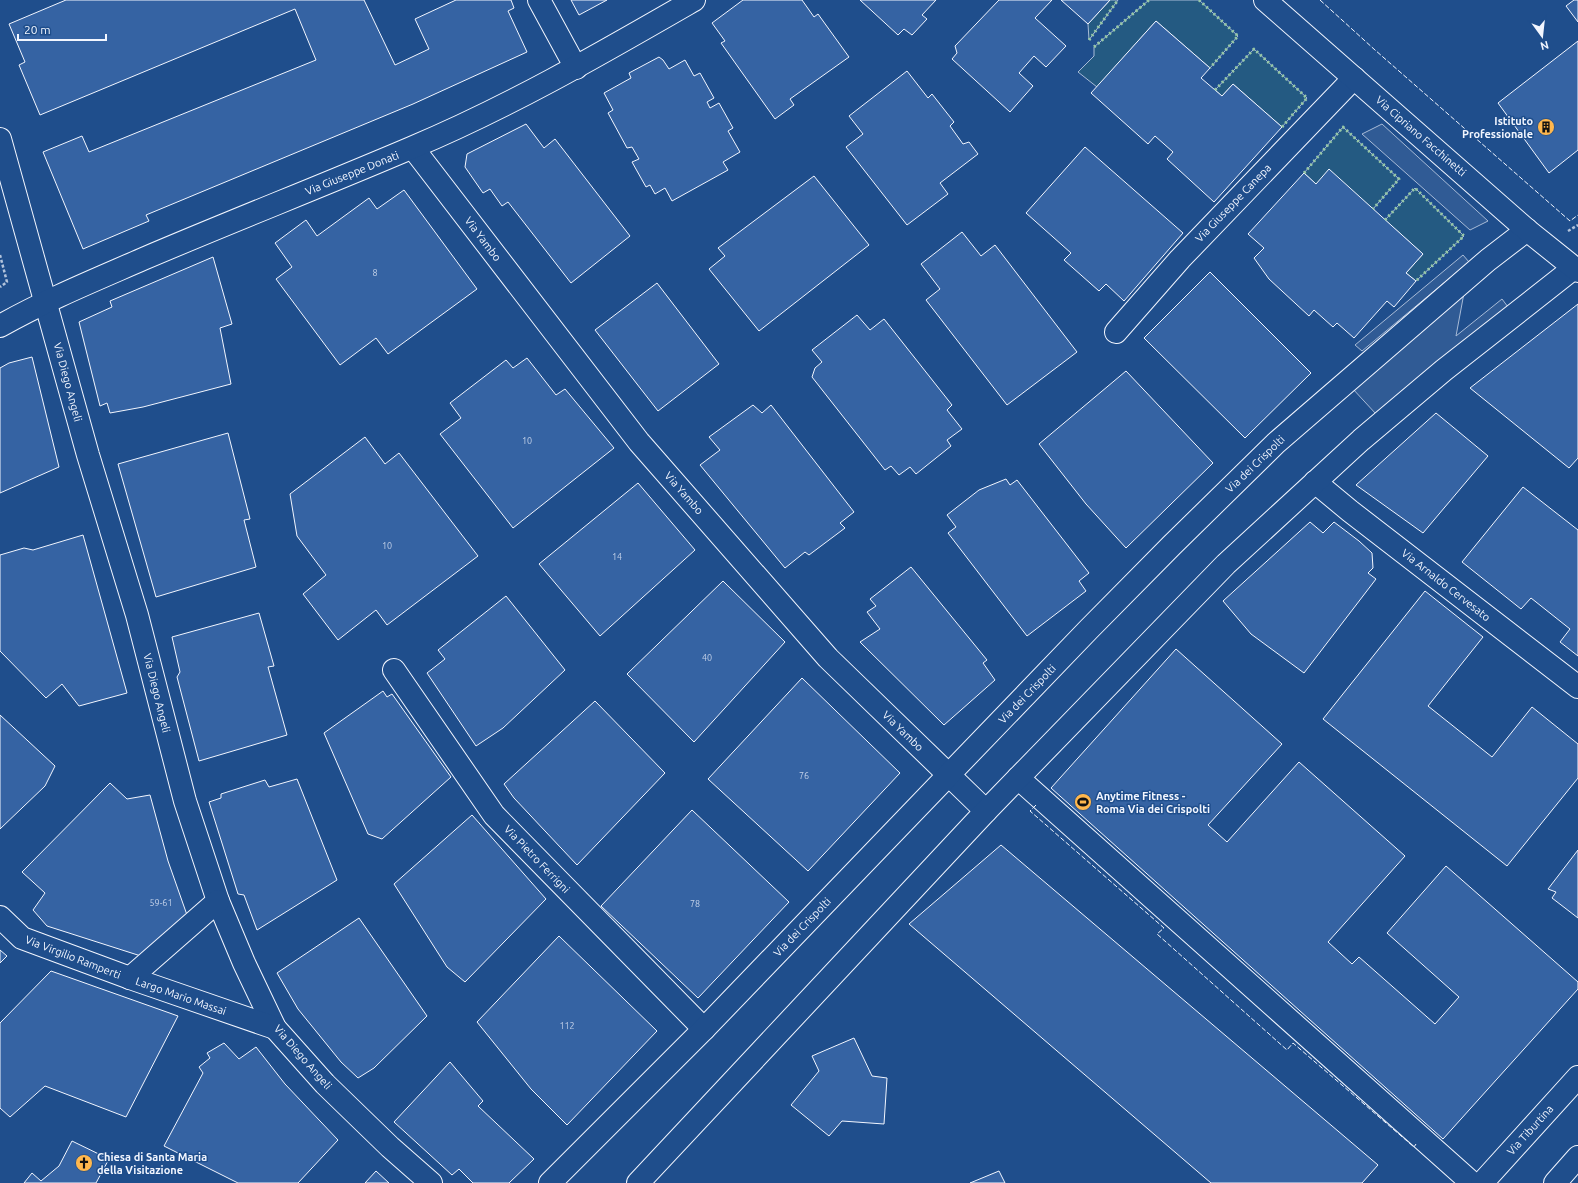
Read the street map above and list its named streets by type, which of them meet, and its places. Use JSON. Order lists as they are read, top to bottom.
{
  "streets": {
    "street": [
      "Via Cipriano Facchinetti",
      "Via Giuseppe Donati",
      "Via Giuseppe Canepa",
      "Via Yambo",
      "Via Diego Angeli",
      "Via dei Crispolti",
      "Via Arnaldo Cervesato",
      "Via Pietro Ferrigni",
      "Via Virgilio Ramperti",
      "Largo Mario Massai",
      "Via Tiburtina"
    ]
  },
  "crossings": [
    ["Via Cipriano Facchinetti", "Via Giuseppe Canepa"],
    ["Via Cipriano Facchinetti", "Via dei Crispolti"],
    ["Via Giuseppe Donati", "Via Yambo"],
    ["Via Giuseppe Donati", "Via Diego Angeli"],
    ["Via Yambo", "Via dei Crispolti"],
    ["Via Diego Angeli", "Largo Mario Massai"],
    ["Via dei Crispolti", "Via Pietro Ferrigni"],
    ["Via Virgilio Ramperti", "Largo Mario Massai"]
  ],
  "places": {
    "building": ["Istituto Professionale"],
    "sports": ["Anytime Fitness - Roma Via dei Crispolti"],
    "church": ["Chiesa di Santa Maria della Visitazione"]
  },
  "house_numbers": [
    "8",
    "10",
    "10",
    "14",
    "40",
    "76",
    "59-61",
    "78",
    "112"
  ],
  "scale_bar": "20 m",
  "north": "bottom"
}
